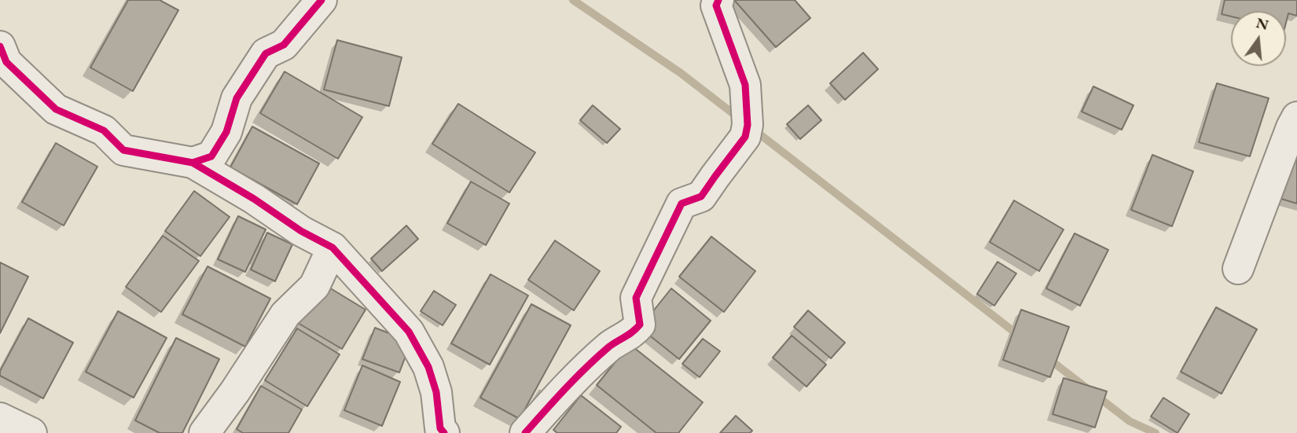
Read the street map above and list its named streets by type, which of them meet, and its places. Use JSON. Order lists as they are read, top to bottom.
{
  "north": "top"
}
